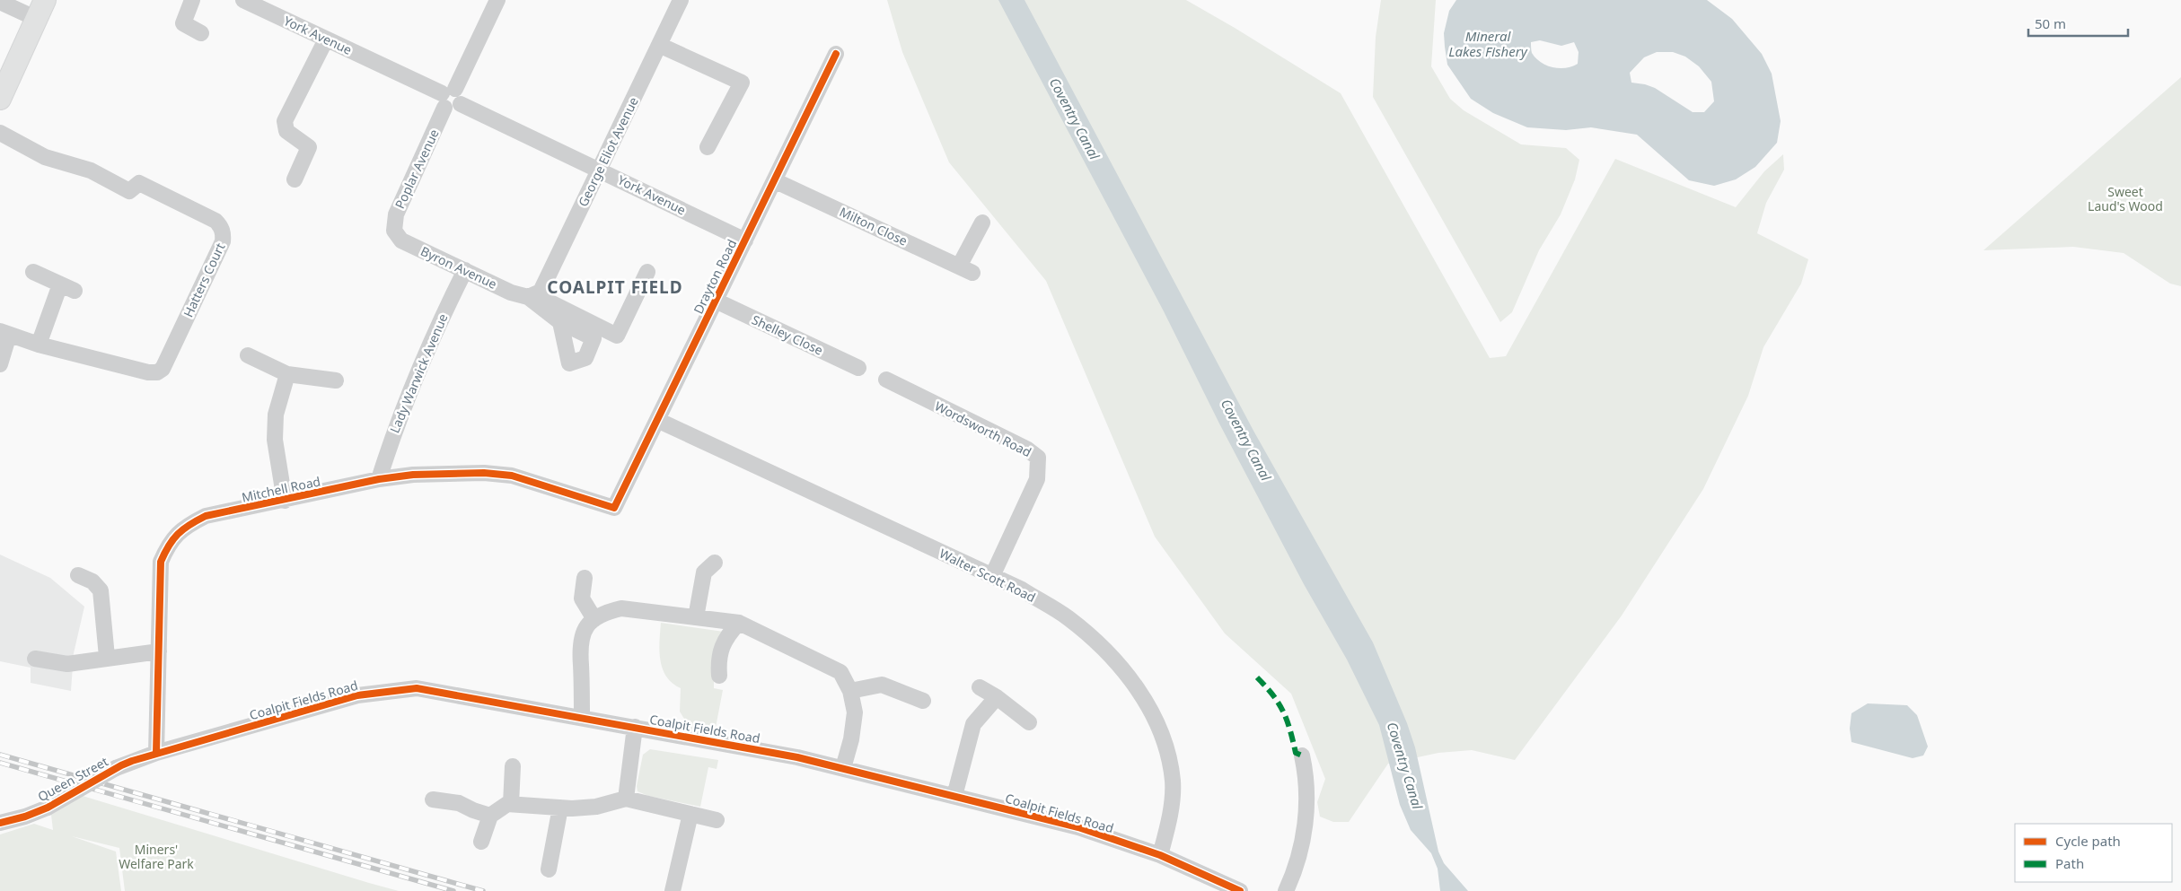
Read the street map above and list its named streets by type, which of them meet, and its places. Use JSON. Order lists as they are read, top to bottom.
{
  "streets": {
    "street": [
      "York Avenue",
      "George Eliot Avenue",
      "Poplar Avenue",
      "Milton Close",
      "Byron Avenue",
      "Drayton Road",
      "Hatters Court",
      "Shelley Close",
      "Lady Warwick Avenue",
      "Wordsworth Road",
      "Mitchell Road",
      "Walter Scott Road",
      "Coalpit Fields Road",
      "Queen Street"
    ]
  },
  "crossings": [
    ["York Avenue", "George Eliot Avenue"],
    ["York Avenue", "Poplar Avenue"],
    ["York Avenue", "Drayton Road"],
    ["George Eliot Avenue", "Byron Avenue"],
    ["Poplar Avenue", "Byron Avenue"],
    ["Milton Close", "Drayton Road"],
    ["Byron Avenue", "Lady Warwick Avenue"],
    ["Drayton Road", "Shelley Close"],
    ["Drayton Road", "Mitchell Road"],
    ["Drayton Road", "Walter Scott Road"],
    ["Lady Warwick Avenue", "Mitchell Road"],
    ["Wordsworth Road", "Walter Scott Road"],
    ["Mitchell Road", "Coalpit Fields Road"],
    ["Mitchell Road", "Queen Street"],
    ["Walter Scott Road", "Coalpit Fields Road"],
    ["Coalpit Fields Road", "Queen Street"]
  ],
  "districts": ["COALPIT FIELD"],
  "water": ["Mineral Lakes Fishery", "Coventry Canal"],
  "parks": ["Sweet Laud's Wood", "Miners' Welfare Park"],
  "legend": ["Cycle path", "Path"],
  "scale_bar": "50 m"
}
